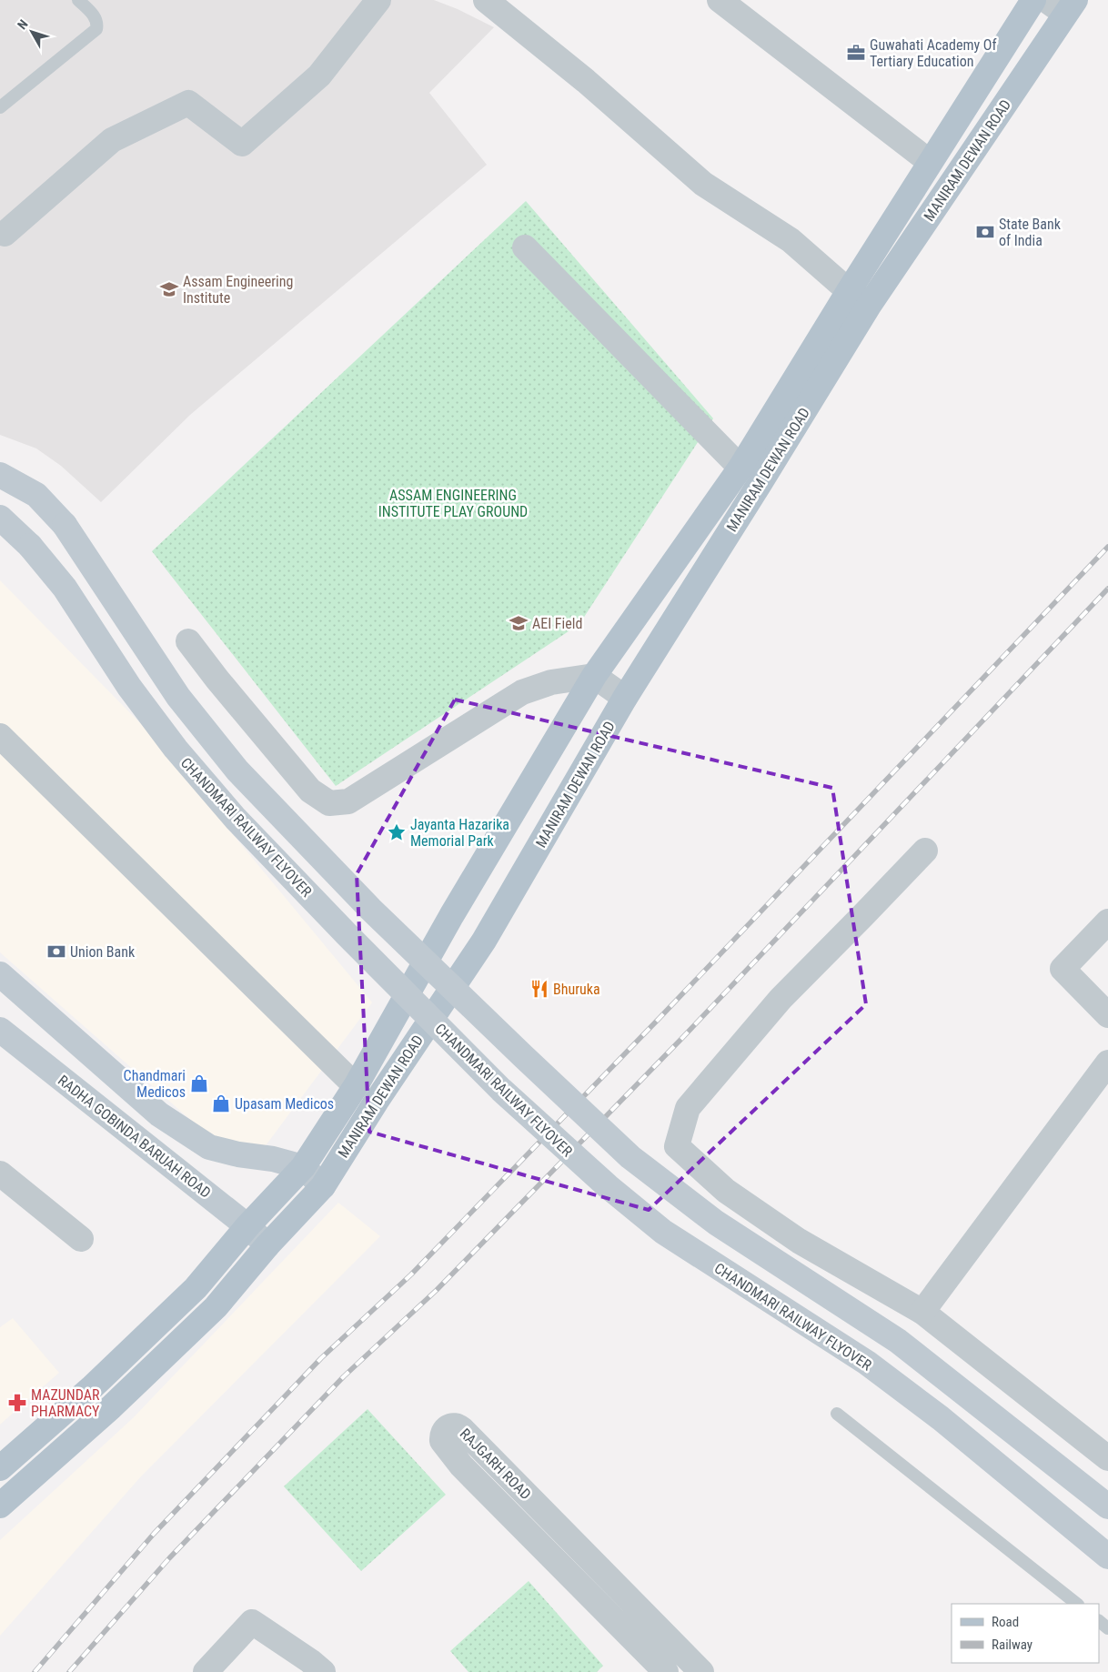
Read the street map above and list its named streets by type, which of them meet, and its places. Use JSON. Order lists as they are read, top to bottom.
{
  "streets": {
    "main road": ["MANIRAM DEWAN ROAD", "CHANDMARI RAILWAY FLYOVER", "RADHA GOBINDA BARUAH ROAD"],
    "street": ["RAJGARH ROAD"]
  },
  "crossings": [
    ["MANIRAM DEWAN ROAD", "RADHA GOBINDA BARUAH ROAD"]
  ],
  "parks": ["ASSAM ENGINEERING INSTITUTE PLAY GROUND"],
  "places": {
    "office": ["Guwahati Academy Of Tertiary Education"],
    "bank": ["State Bank of India", "Union Bank"],
    "school or university": ["Assam Engineering Institute", "AEI Field"],
    "place": ["Jayanta Hazarika Memorial Park"],
    "restaurant": ["Bhuruka"],
    "shop": ["Chandmari Medicos", "Upasam Medicos"],
    "pharmacy": ["MAZUNDAR PHARMACY"]
  },
  "legend": ["Road", "Railway"],
  "north": "top left"
}
